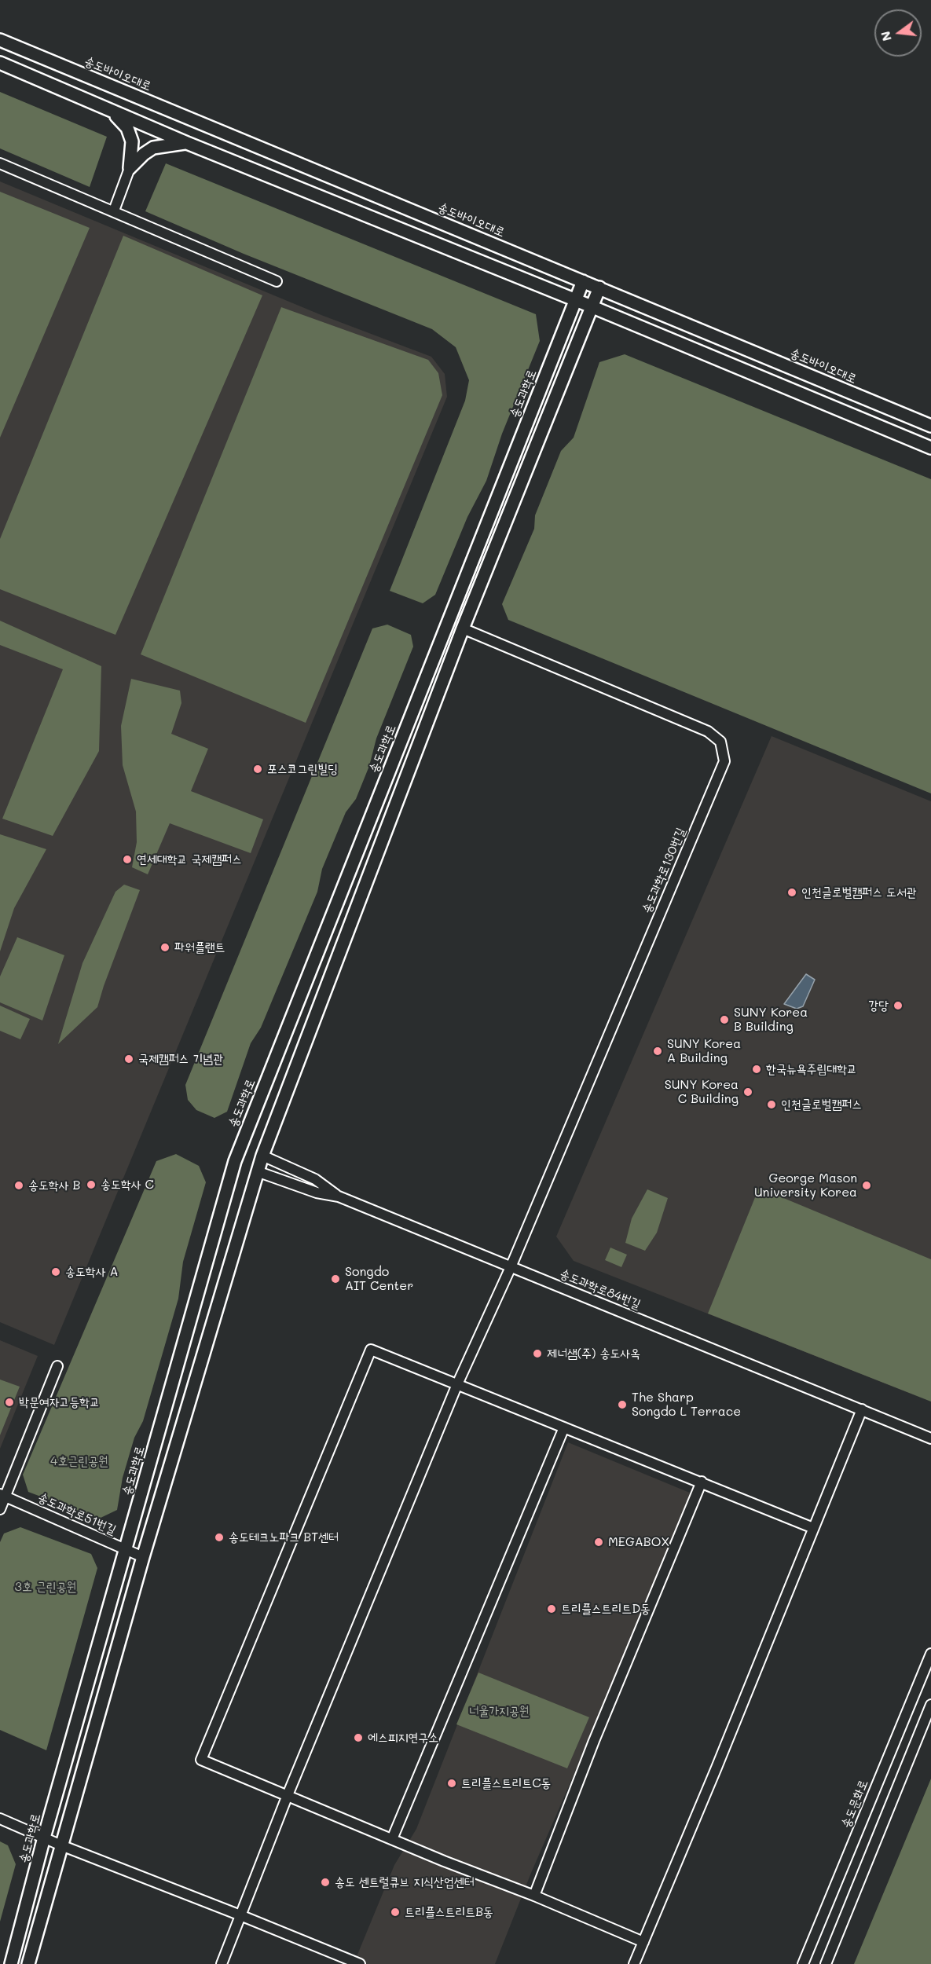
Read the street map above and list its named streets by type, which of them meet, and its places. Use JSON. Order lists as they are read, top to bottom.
{
  "streets": {
    "main road": ["송도바이오대로", "송도과학로"],
    "street": [
      "송도과학로130번길",
      "송도과학로84번길",
      "송도과학로51번길",
      "송도문화로"
    ]
  },
  "crossings": [
    ["송도바이오대로", "송도과학로"],
    ["송도과학로", "송도과학로51번길"],
    ["송도과학로130번길", "송도과학로84번길"]
  ],
  "parks": ["4호근린공원", "3호 근린공원", "너울가지공원"],
  "places": [
    "포스코그린빌딩",
    "연세대학교 국제캠퍼스",
    "인천글로벌캠퍼스 도서관",
    "파워플랜트",
    "강당",
    "SUNY Korea B Building",
    "SUNY Korea A Building",
    "국제캠퍼스 기념관",
    "한국뉴욕주립대학교",
    "SUNY Korea C Building",
    "인천글로벌캠퍼스",
    "송도학사 C",
    "송도학사 B",
    "George Mason University Korea",
    "송도학사 A",
    "Songdo AIT Center",
    "제너샘(주) 송도사옥",
    "박문여자고등학교",
    "The Sharp Songdo L Terrace",
    "송도테크노파크 BT센터",
    "MEGABOX",
    "트리플스트리트D동",
    "에스피지연구소",
    "트리플스트리트C동",
    "송도 센트럴큐브 지식산업센터",
    "트리플스트리트B동"
  ],
  "north": "left"
}
